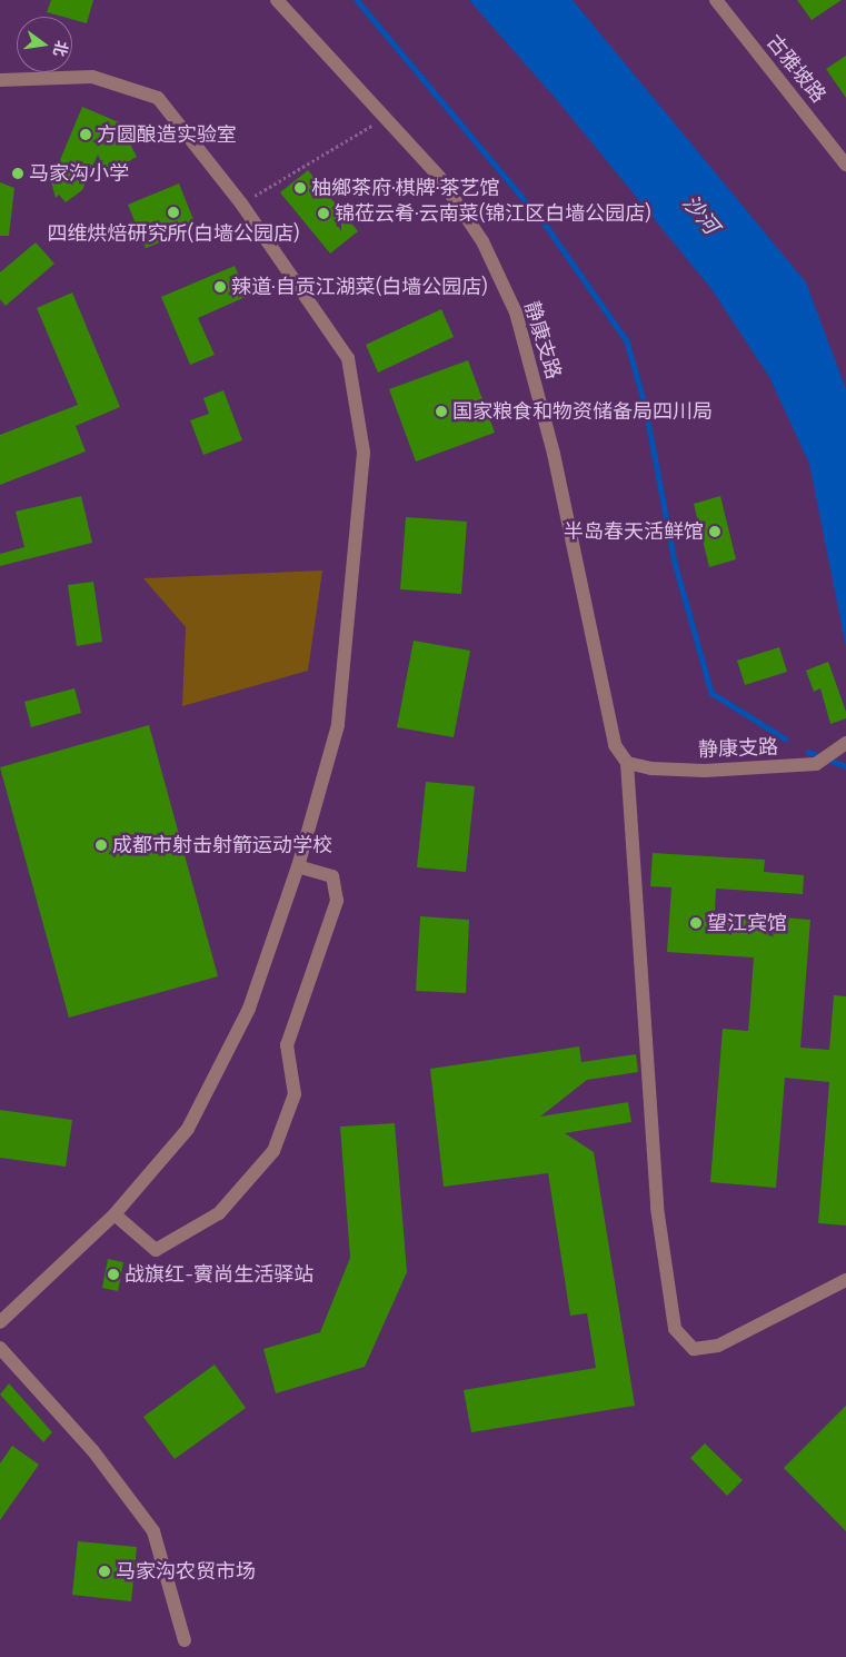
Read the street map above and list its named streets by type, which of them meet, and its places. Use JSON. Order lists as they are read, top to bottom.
{
  "streets": {
    "street": ["古雅坡路", "静康支路"]
  },
  "water": ["沙河"],
  "places": [
    "方圆酿造实验室",
    "马家沟小学",
    "柚鄉茶府·棋牌·茶艺馆",
    "四维烘焙研究所(白墙公园店)",
    "锦莅云肴·云南菜(锦江区白墙公园店)",
    "辣道·自贡江湖菜(白墙公园店)",
    "国家粮食和物资储备局四川局",
    "半岛春天活鲜馆",
    "成都市射击射箭运动学校",
    "望江宾馆",
    "战旗红-賨尚生活驿站",
    "马家沟农贸市场"
  ],
  "north": "right"
}
